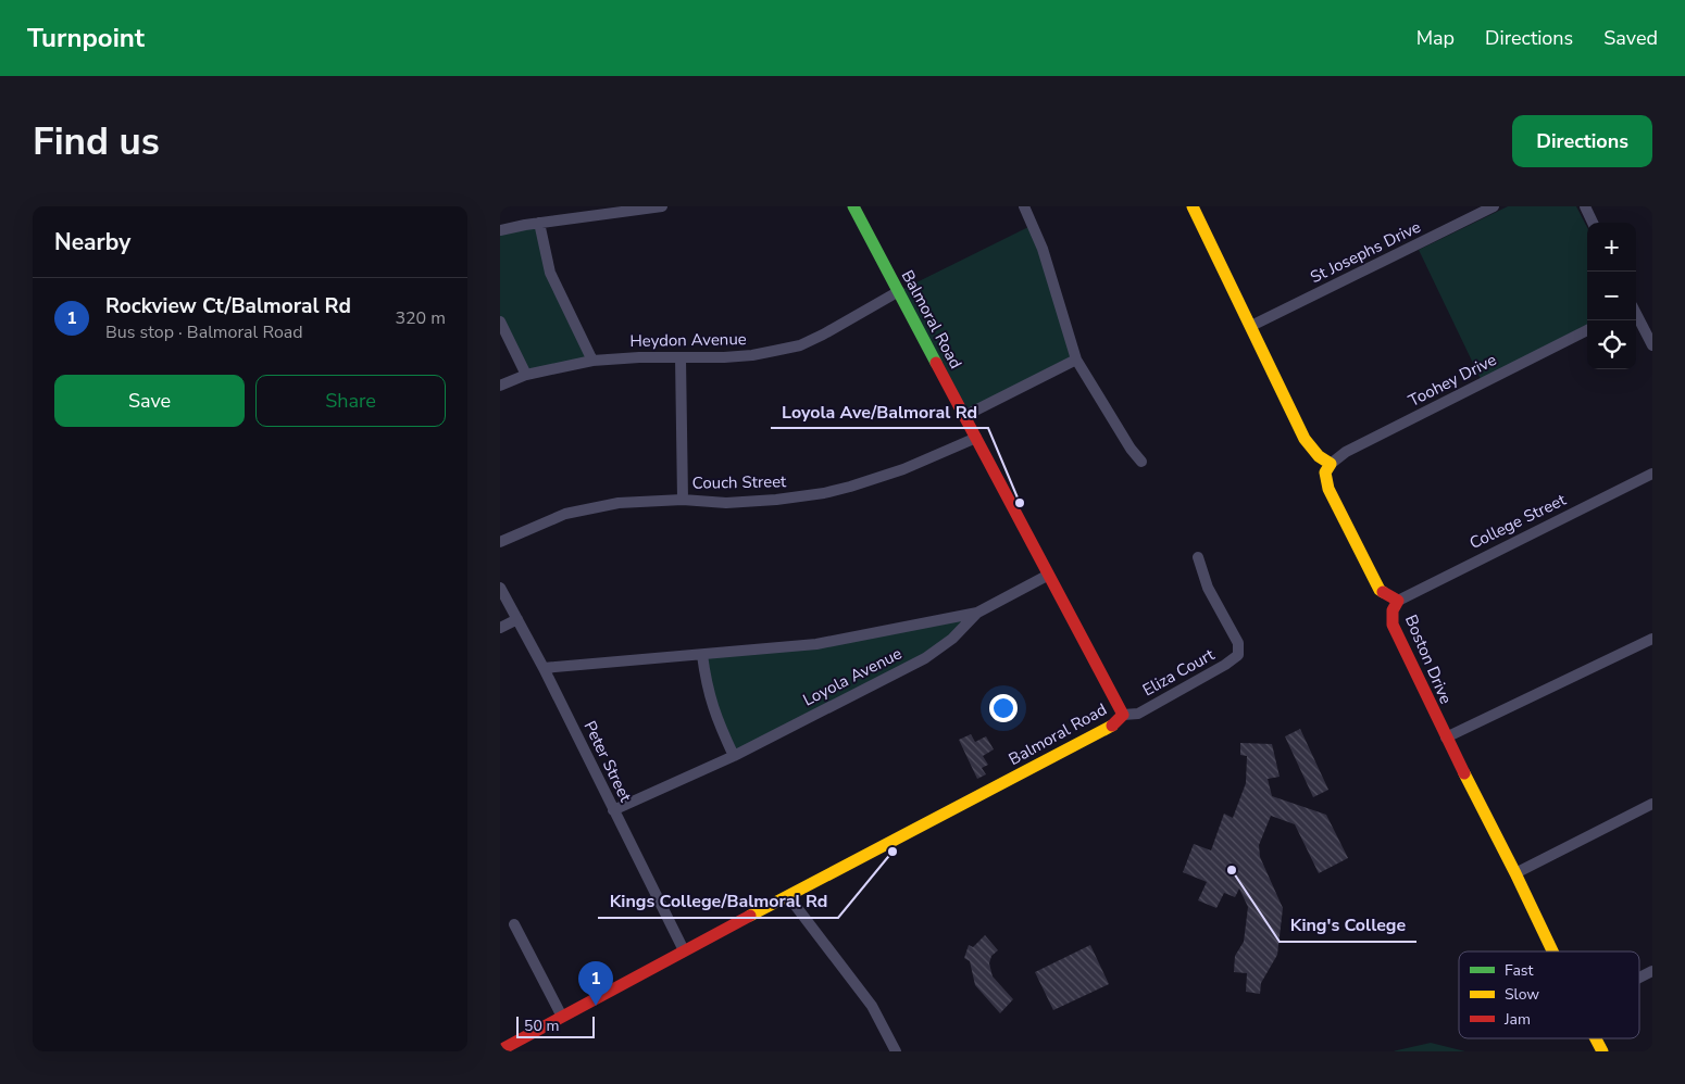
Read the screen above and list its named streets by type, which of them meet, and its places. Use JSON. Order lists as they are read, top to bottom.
{
  "streets": {
    "street": [
      "St Josephs Drive",
      "Balmoral Road",
      "Heydon Avenue",
      "Toohey Drive",
      "Couch Street",
      "College Street",
      "Boston Drive",
      "Eliza Court",
      "Loyola Avenue",
      "Peter Street"
    ]
  },
  "crossings": [
    ["Balmoral Road", "Heydon Avenue"],
    ["Balmoral Road", "Couch Street"],
    ["Balmoral Road", "Eliza Court"],
    ["Balmoral Road", "Loyola Avenue"],
    ["Balmoral Road", "Peter Street"],
    ["Toohey Drive", "Boston Drive"],
    ["College Street", "Boston Drive"],
    ["Loyola Avenue", "Peter Street"]
  ],
  "places": ["Loyola Ave/Balmoral Rd", "Kings College/Balmoral Rd", "King's College"],
  "legend": ["Fast", "Slow", "Jam"],
  "scale_bar": "50 m",
  "page": {
    "header": "Turnpoint",
    "nav": ["Map", "Directions", "Saved"],
    "buttons": [
      "Directions",
      ["Save", "Share"]
    ],
    "title": "Find us",
    "heading": "Nearby",
    "map_buttons": ["+", "−"],
    "list": [
      {
        "mark": "1",
        "name": "Rockview Ct/Balmoral Rd",
        "note": "Bus stop · Balmoral Road",
        "value": "320 m"
      }
    ],
    "pins": "1",
    "scale": "50 m"
  }
}
